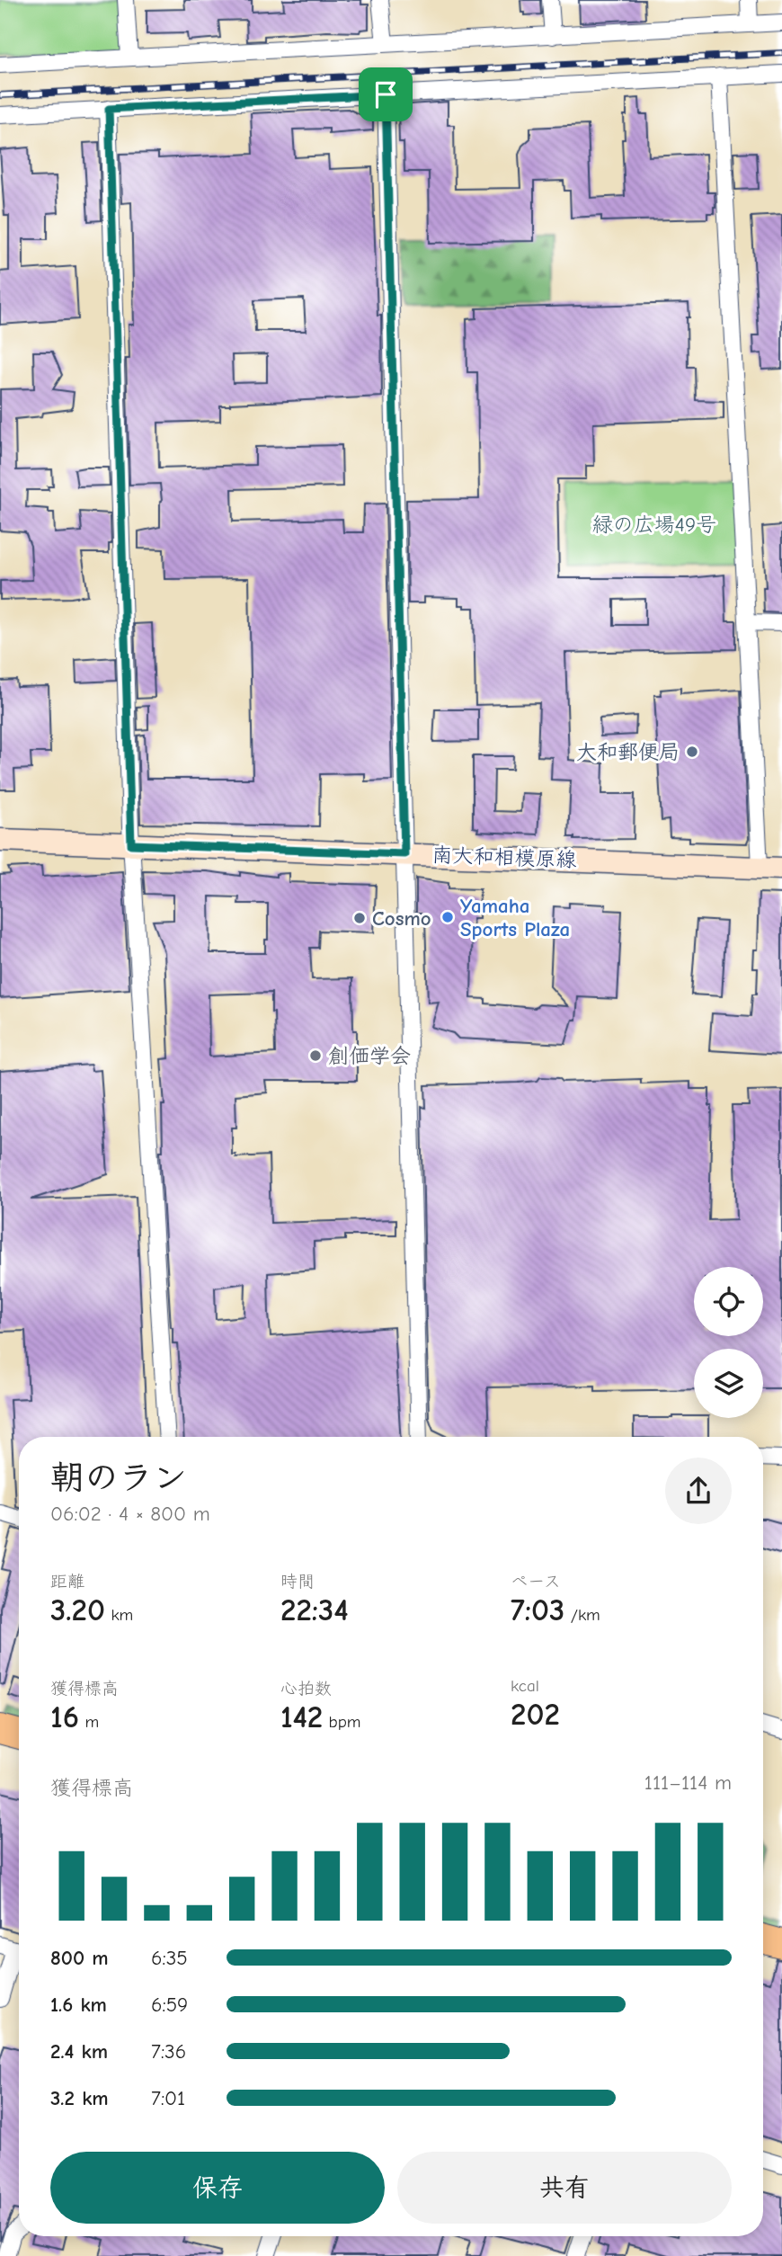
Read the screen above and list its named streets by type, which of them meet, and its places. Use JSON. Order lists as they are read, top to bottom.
{
  "streets": {
    "street": ["南大和相模原線"]
  },
  "parks": ["緑の広場49号"],
  "places": [
    "大和郵便局",
    "Yamaha Sports Plaza",
    "Cosmo",
    "創価学会"
  ],
  "page": {
    "heading": ["朝のラン", "06:02 · 4 × 800 m"],
    "stats": [
      ["距離", "3.20 km"],
      ["時間", "22:34"],
      ["ペース", "7:03 /km"],
      ["獲得標高", "16 m"],
      ["心拍数", "142 bpm"],
      ["kcal", "202"]
    ],
    "chart": ["獲得標高", "111–114 m"],
    "list": [
      {
        "name": "800 m",
        "note": "6:35"
      },
      {
        "name": "1.6 km",
        "note": "6:59"
      },
      {
        "name": "2.4 km",
        "note": "7:36"
      },
      {
        "name": "3.2 km",
        "note": "7:01"
      }
    ],
    "buttons": ["保存", "共有"]
  }
}
